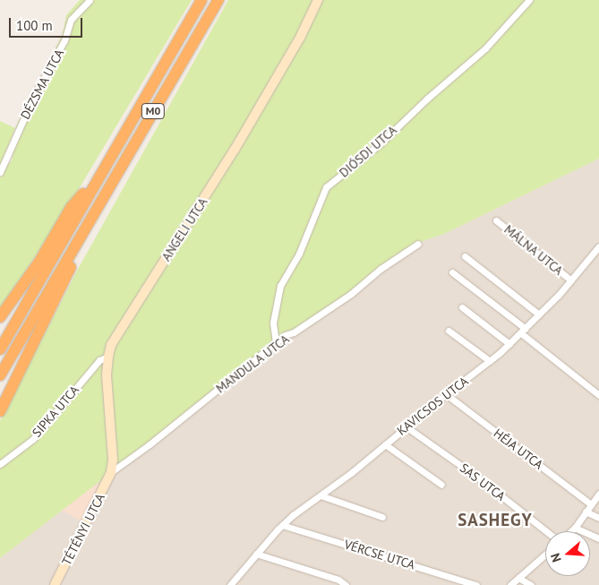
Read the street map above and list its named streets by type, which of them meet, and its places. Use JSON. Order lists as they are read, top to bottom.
{
  "streets": {
    "highway": ["M0"],
    "street": [
      "DÉZSMA UTCA",
      "DIÓSDI UTCA",
      "ANGELI UTCA",
      "MÁLNA UTCA",
      "MANDULA UTCA",
      "KAVICSOS UTCA",
      "SIPKA UTCA",
      "HÉJA UTCA",
      "SAS UTCA",
      "TÉTÉNYI UTCA",
      "VÉRCSE UTCA"
    ]
  },
  "crossings": [
    ["DIÓSDI UTCA", "MANDULA UTCA"],
    ["ANGELI UTCA", "MANDULA UTCA"],
    ["ANGELI UTCA", "SIPKA UTCA"],
    ["ANGELI UTCA", "TÉTÉNYI UTCA"],
    ["MÁLNA UTCA", "KAVICSOS UTCA"],
    ["MANDULA UTCA", "TÉTÉNYI UTCA"],
    ["KAVICSOS UTCA", "HÉJA UTCA"],
    ["KAVICSOS UTCA", "SAS UTCA"],
    ["KAVICSOS UTCA", "VÉRCSE UTCA"]
  ],
  "districts": ["SASHEGY"],
  "scale_bar": "100 m",
  "north": "left"
}
